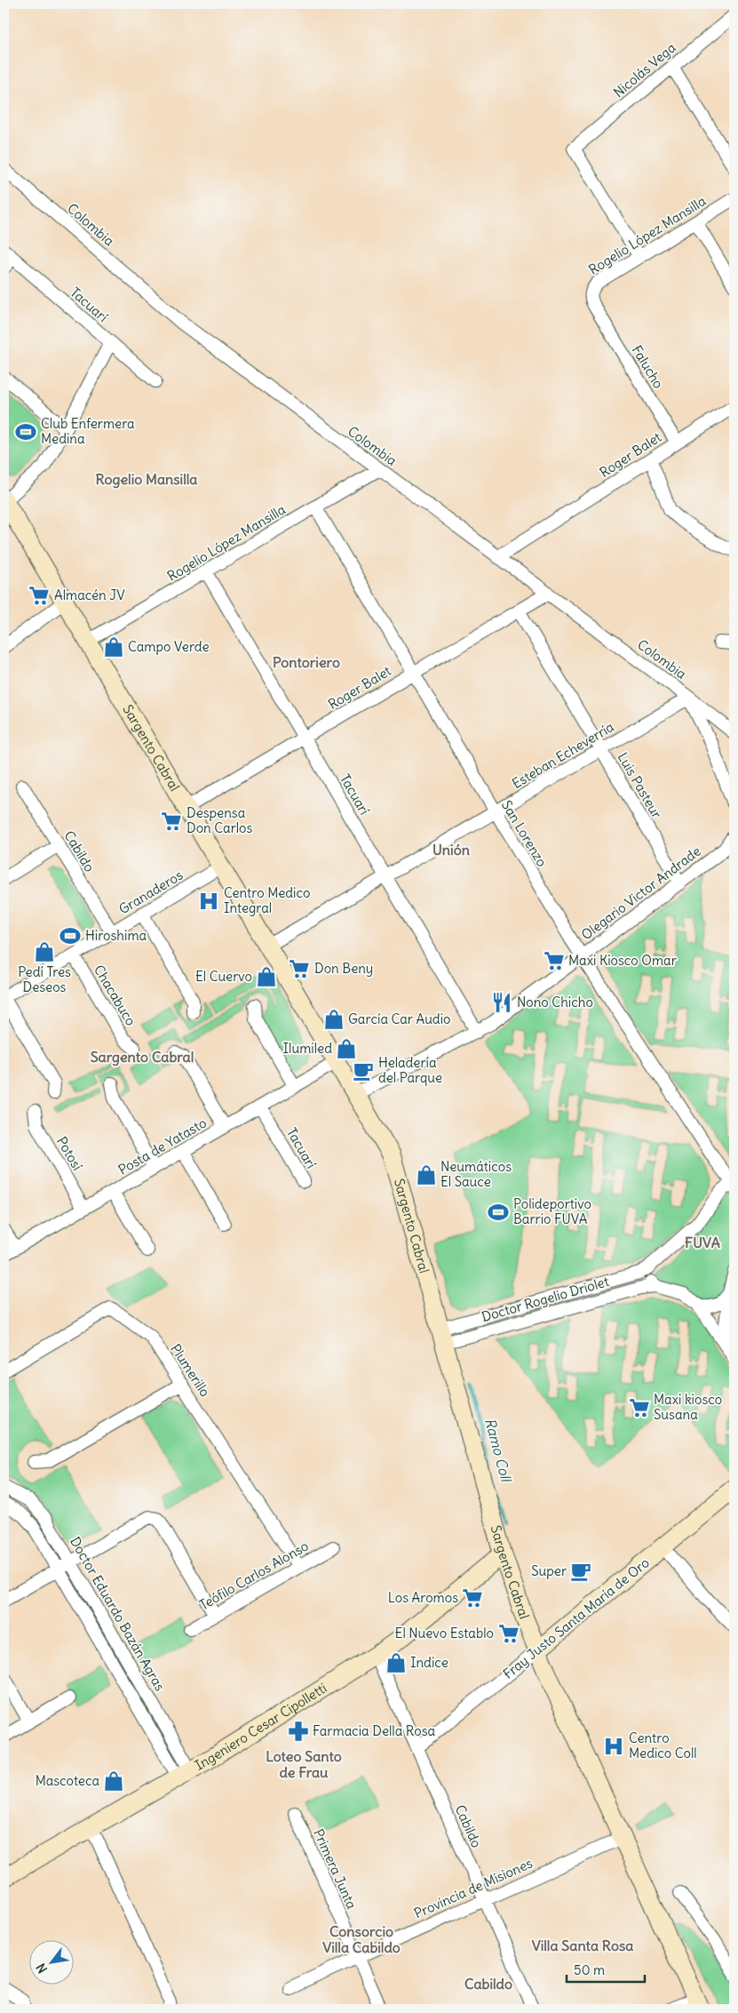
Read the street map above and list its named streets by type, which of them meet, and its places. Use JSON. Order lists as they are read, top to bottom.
{
  "streets": {
    "main road": ["Sargento Cabral", "Fray Justo Santa María de Oro", "Ingeniero Cesar Cipolletti"],
    "street": [
      "Nicolás Vega",
      "Colombia",
      "Rogelio López Mansilla",
      "Tacuarí",
      "Falucho",
      "Roger Balet",
      "Esteban Echeverría",
      "Luis Pasteur",
      "San Lorenzo",
      "Cabildo",
      "Granaderos",
      "Olegario Victor Andrade",
      "Chacabuco",
      "Posta de Yatasto",
      "Potosí",
      "Doctor Rogelio Driolet",
      "Plumerillo",
      "Teófilo Carlos Alonso",
      "Doctor Eduardo Bazán Agras",
      "Primera Junta",
      "Provincia de Misiones"
    ]
  },
  "crossings": [
    ["Nicolás Vega", "Rogelio López Mansilla"],
    ["Colombia", "Rogelio López Mansilla"],
    ["Colombia", "Roger Balet"],
    ["Colombia", "Esteban Echeverría"],
    ["Rogelio López Mansilla", "Tacuarí"],
    ["Rogelio López Mansilla", "Falucho"],
    ["Rogelio López Mansilla", "Sargento Cabral"],
    ["Rogelio López Mansilla", "San Lorenzo"],
    ["Tacuarí", "Roger Balet"],
    ["Tacuarí", "Esteban Echeverría"],
    ["Tacuarí", "Olegario Victor Andrade"],
    ["Tacuarí", "Posta de Yatasto"],
    ["Falucho", "Roger Balet"],
    ["Roger Balet", "Sargento Cabral"],
    ["Roger Balet", "Luis Pasteur"],
    ["Roger Balet", "San Lorenzo"],
    ["Sargento Cabral", "Esteban Echeverría"],
    ["Sargento Cabral", "Granaderos"],
    ["Sargento Cabral", "Olegario Victor Andrade"],
    ["Sargento Cabral", "Posta de Yatasto"],
    ["Sargento Cabral", "Doctor Rogelio Driolet"],
    ["Sargento Cabral", "Fray Justo Santa María de Oro"],
    ["Sargento Cabral", "Ingeniero Cesar Cipolletti"],
    ["Sargento Cabral", "Provincia de Misiones"],
    ["Esteban Echeverría", "Luis Pasteur"],
    ["Esteban Echeverría", "San Lorenzo"],
    ["Luis Pasteur", "Olegario Victor Andrade"],
    ["San Lorenzo", "Olegario Victor Andrade"],
    ["Cabildo", "Granaderos"],
    ["Cabildo", "Fray Justo Santa María de Oro"],
    ["Cabildo", "Ingeniero Cesar Cipolletti"],
    ["Cabildo", "Provincia de Misiones"],
    ["Granaderos", "Chacabuco"],
    ["Posta de Yatasto", "Potosí"],
    ["Plumerillo", "Teófilo Carlos Alonso"],
    ["Doctor Eduardo Bazán Agras", "Ingeniero Cesar Cipolletti"],
    ["Primera Junta", "Provincia de Misiones"]
  ],
  "districts": [
    "Rogelio Mansilla",
    "Pontoriero",
    "Unión",
    "Sargento Cabral",
    "FUVA",
    "Loteo Santo de Frau",
    "Consorcio Villa Cabildo",
    "Villa Santa Rosa",
    "Cabildo"
  ],
  "water": ["Ramo Coll"],
  "places": {
    "sports": ["Club Enfermera Medina", "Hiroshima", "Polideportivo Barrio FUVA"],
    "supermarket": [
      "Almacén JV",
      "Despensa Don Carlos",
      "Maxi Kiosco Omar",
      "Don Beny",
      "Maxi kiosco Susana",
      "Los Aromos",
      "El Nuevo Establo"
    ],
    "shop": [
      "Campo Verde",
      "Pedí Tres Deseos",
      "El Cuervo",
      "García Car Audio",
      "Ilumiled",
      "Neumáticos El Sauce",
      "Indice",
      "Mascoteca"
    ],
    "hospital": ["Centro Medico Integral", "Centro Medico Coll"],
    "restaurant": ["Nono Chicho"],
    "cafe": ["Heladería del Parque", "Super"],
    "pharmacy": ["Farmacia Della Rosa"]
  },
  "scale_bar": "50 m",
  "north": "bottom left"
}
